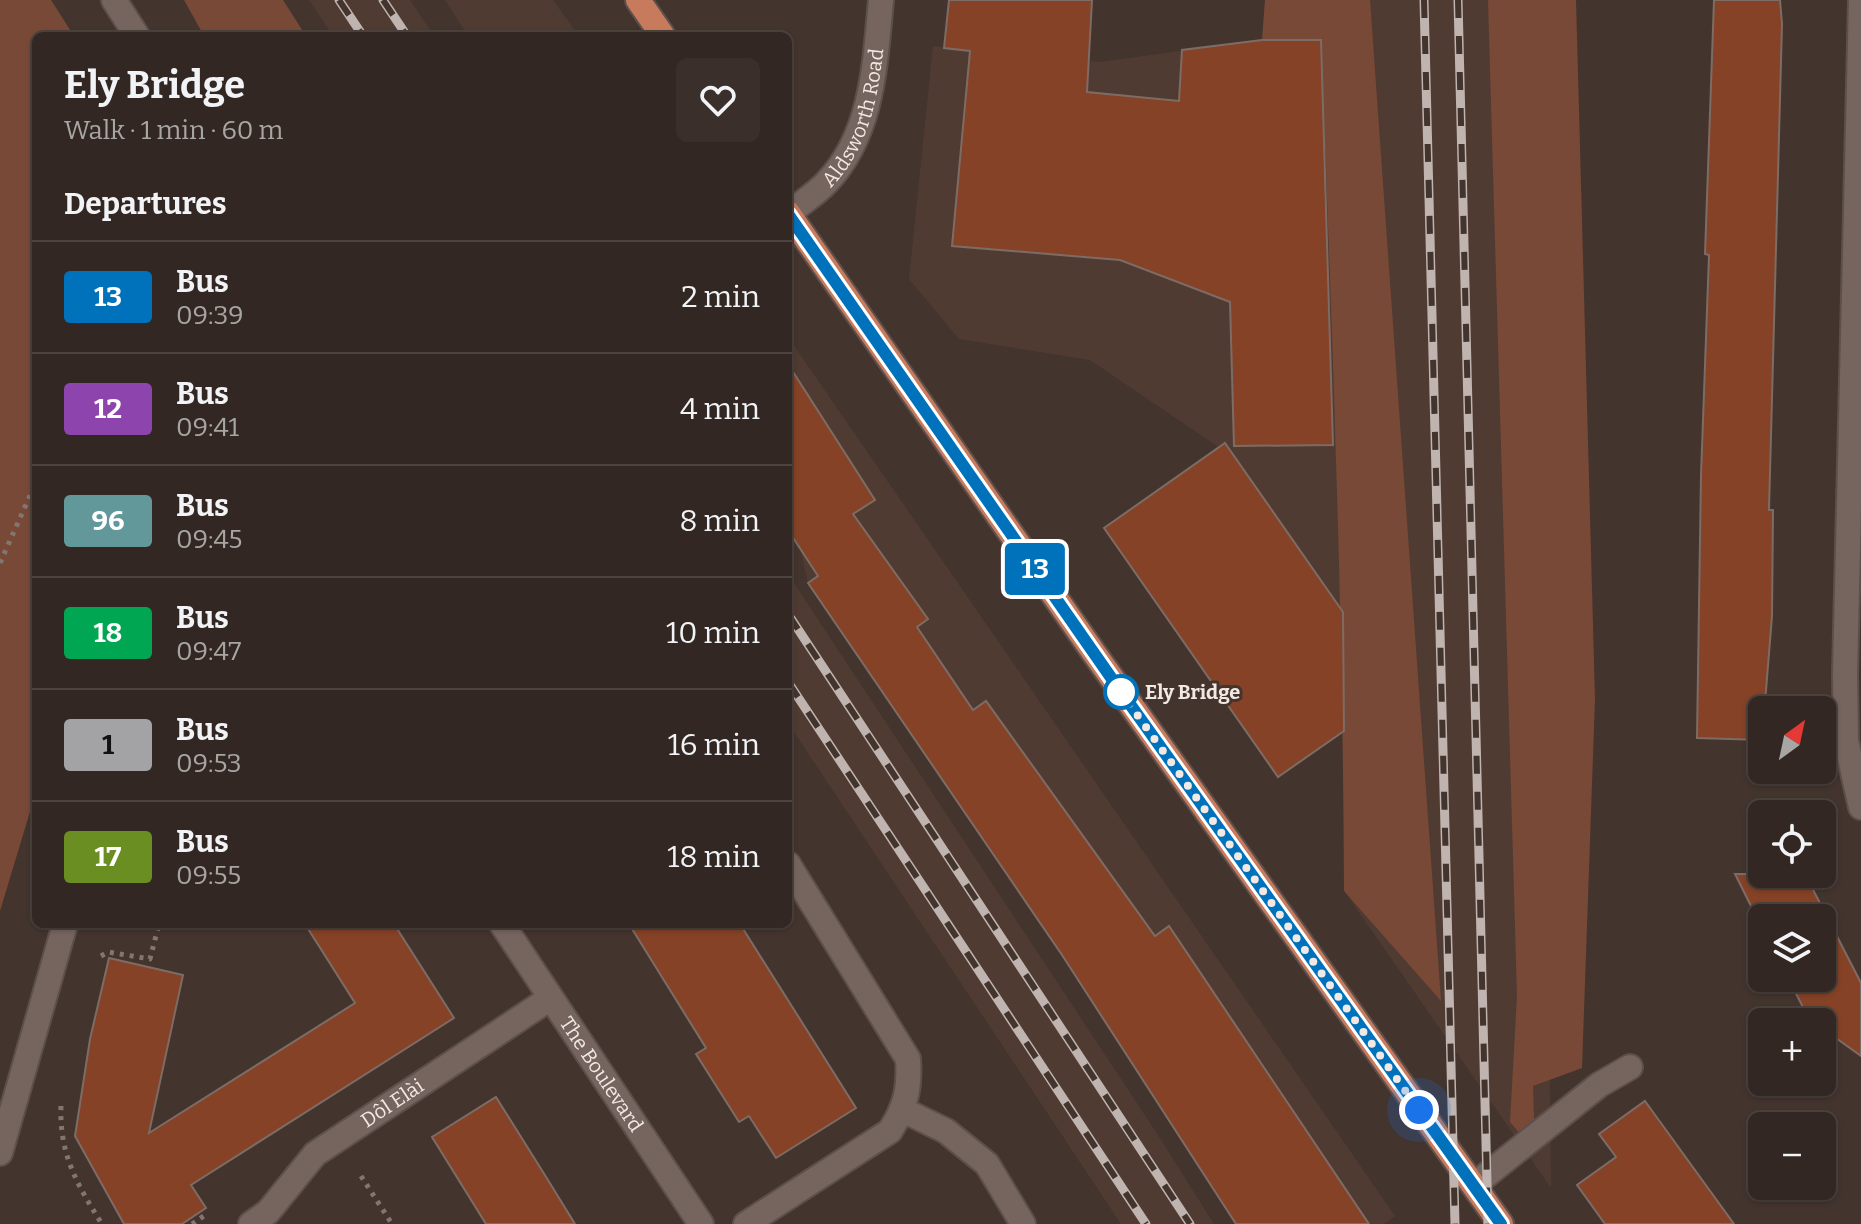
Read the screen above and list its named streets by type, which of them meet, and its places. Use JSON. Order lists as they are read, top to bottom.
{
  "streets": {
    "street": ["Aldsworth Road", "The Boulevard", "Dôl Elài"]
  },
  "crossings": [
    ["The Boulevard", "Dôl Elài"]
  ],
  "places": ["Ely Bridge"],
  "lines": ["bus line 13"],
  "north": "top right",
  "page": {
    "on_map": "13",
    "heading": [
      ["Ely Bridge", "Walk · 1 min · 60 m"],
      "Departures"
    ],
    "list": [
      {
        "mark": "13",
        "name": "Bus",
        "note": "09:39",
        "value": "2 min"
      },
      {
        "mark": "12",
        "name": "Bus",
        "note": "09:41",
        "value": "4 min"
      },
      {
        "mark": "96",
        "name": "Bus",
        "note": "09:45",
        "value": "8 min"
      },
      {
        "mark": "18",
        "name": "Bus",
        "note": "09:47",
        "value": "10 min"
      },
      {
        "mark": "1",
        "name": "Bus",
        "note": "09:53",
        "value": "16 min"
      },
      {
        "mark": "17",
        "name": "Bus",
        "note": "09:55",
        "value": "18 min"
      }
    ],
    "map_buttons": ["+", "−"]
  }
}
